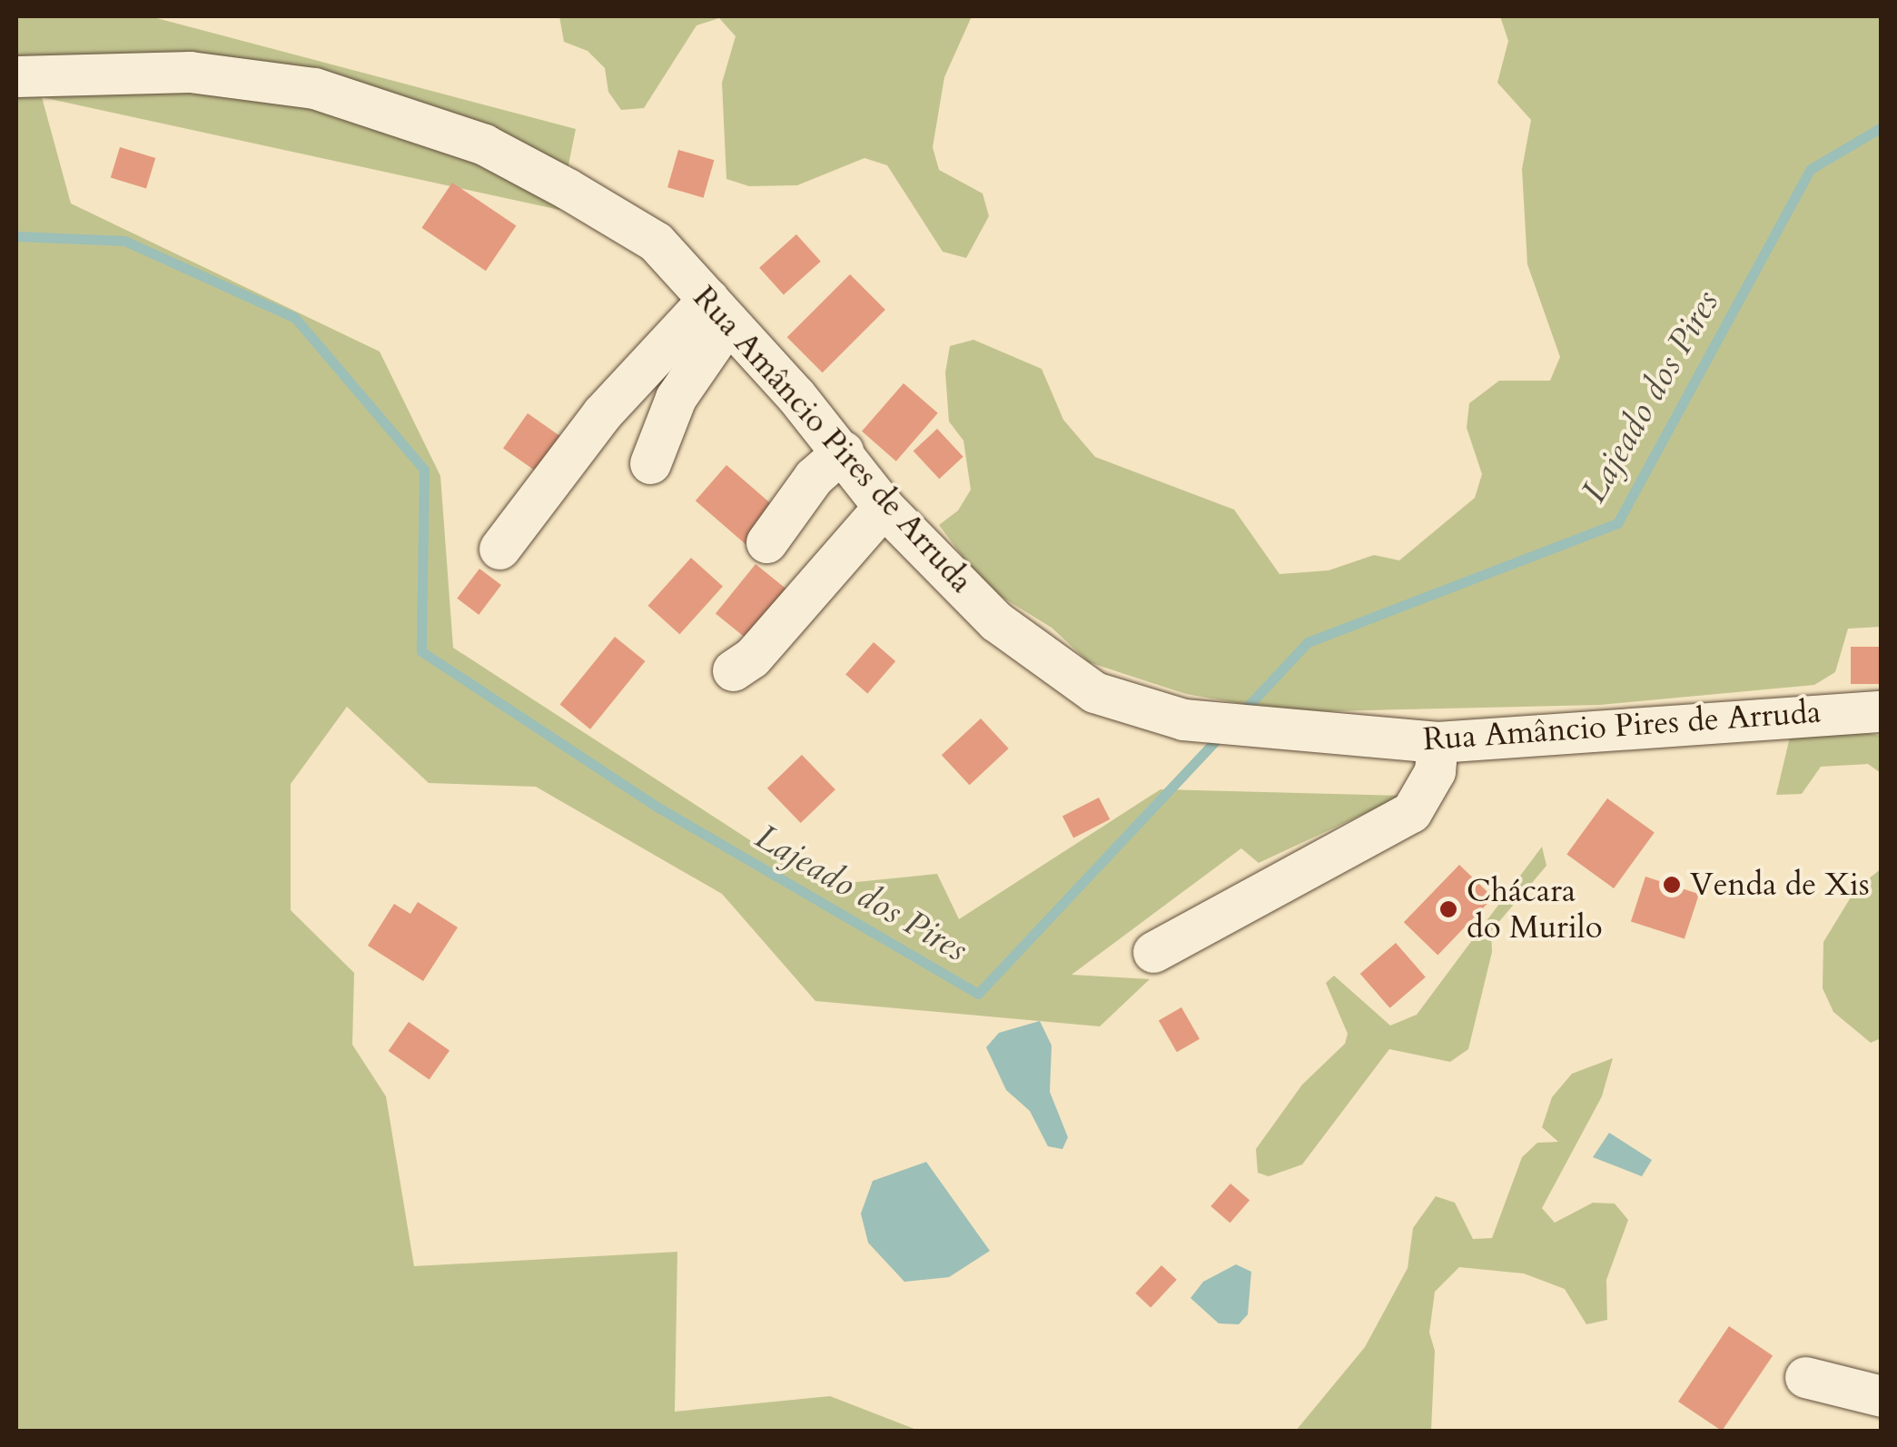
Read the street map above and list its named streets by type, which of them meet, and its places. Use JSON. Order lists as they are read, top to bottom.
{
  "streets": {
    "street": ["Rua Amâncio Pires de Arruda"]
  },
  "water": ["Lajeado dos Pires"],
  "places": ["Venda de Xis", "Chácara do Murilo"]
}
